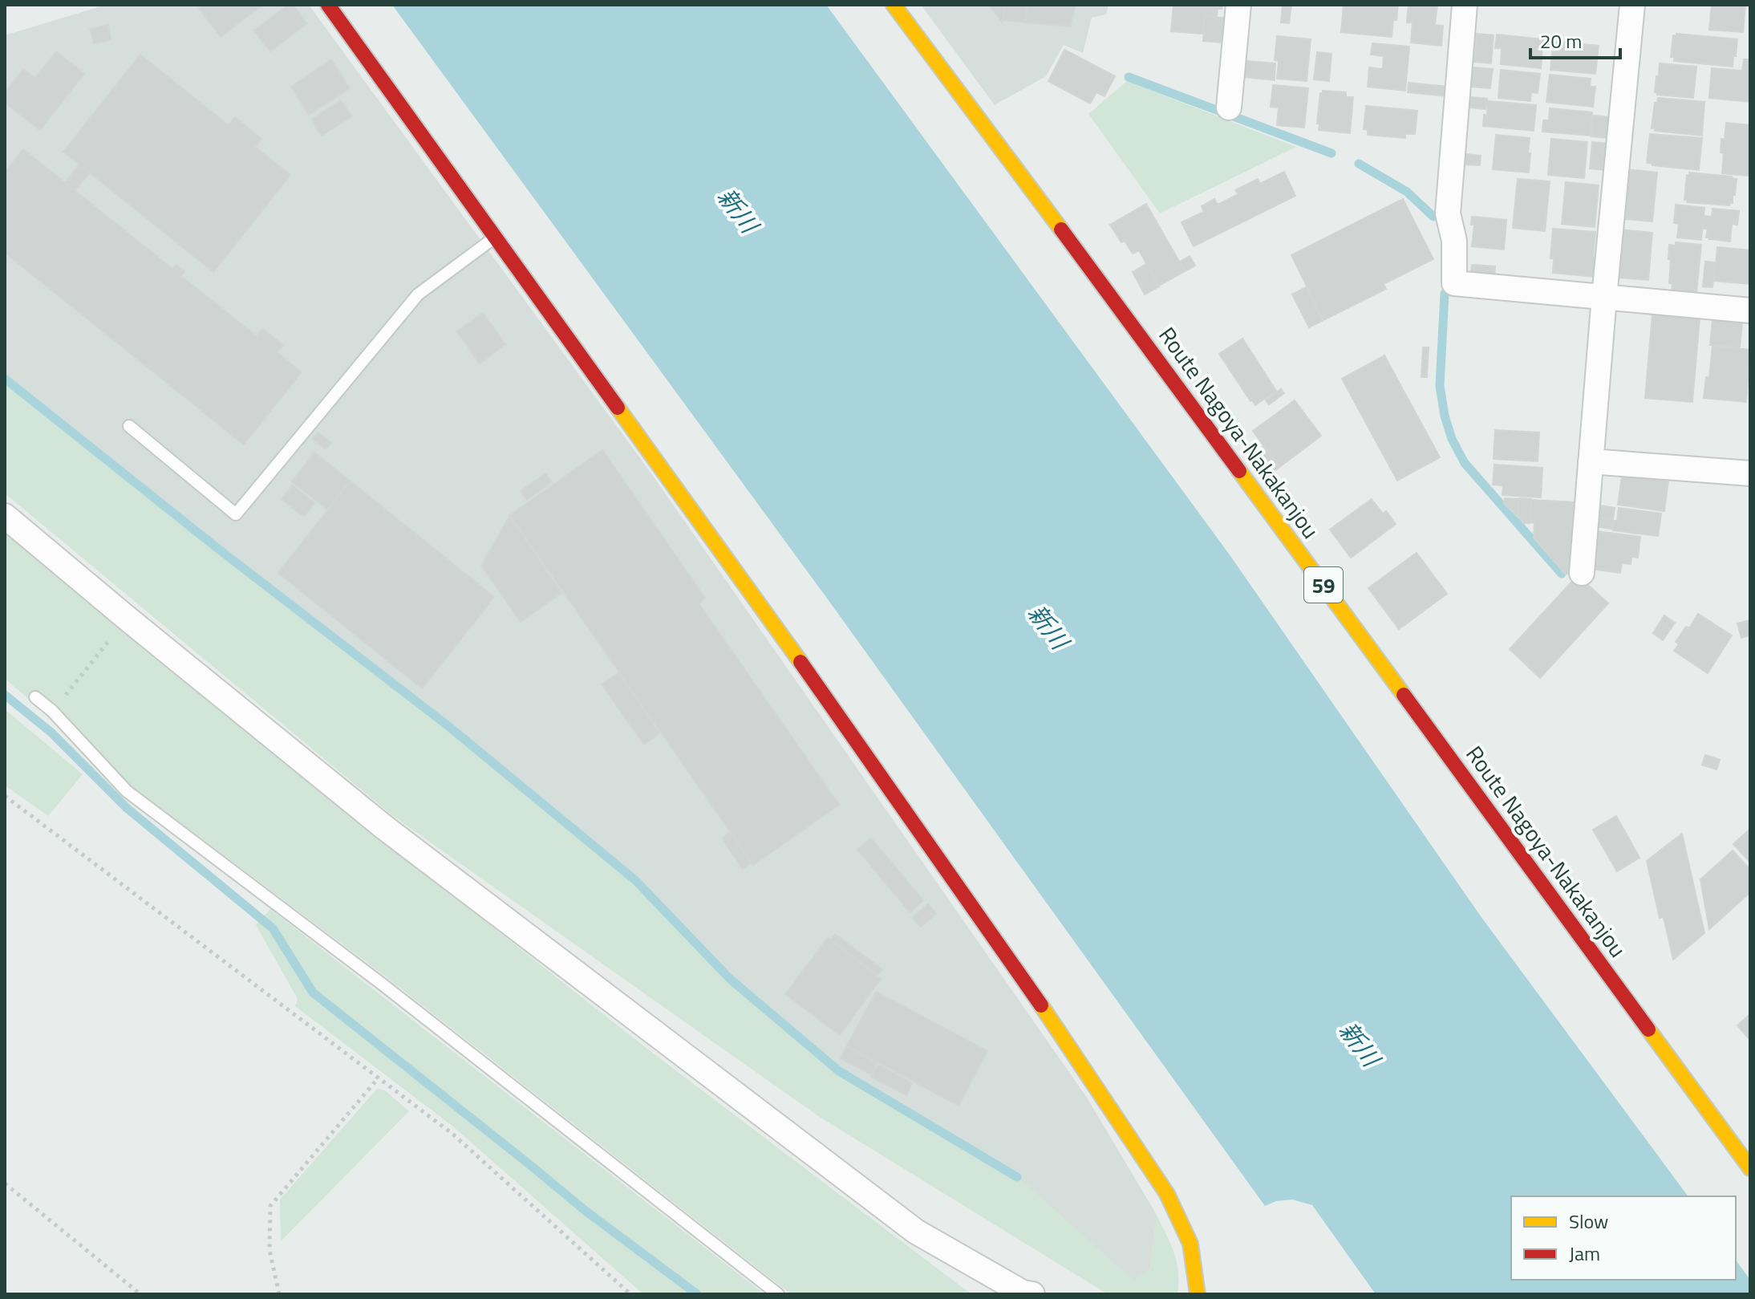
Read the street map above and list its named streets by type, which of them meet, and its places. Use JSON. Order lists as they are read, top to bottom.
{
  "streets": {
    "street": ["Route Nagoya-Nakakanjou", "59"]
  },
  "water": ["新川"],
  "legend": ["Slow", "Jam"],
  "scale_bar": "20 m"
}
